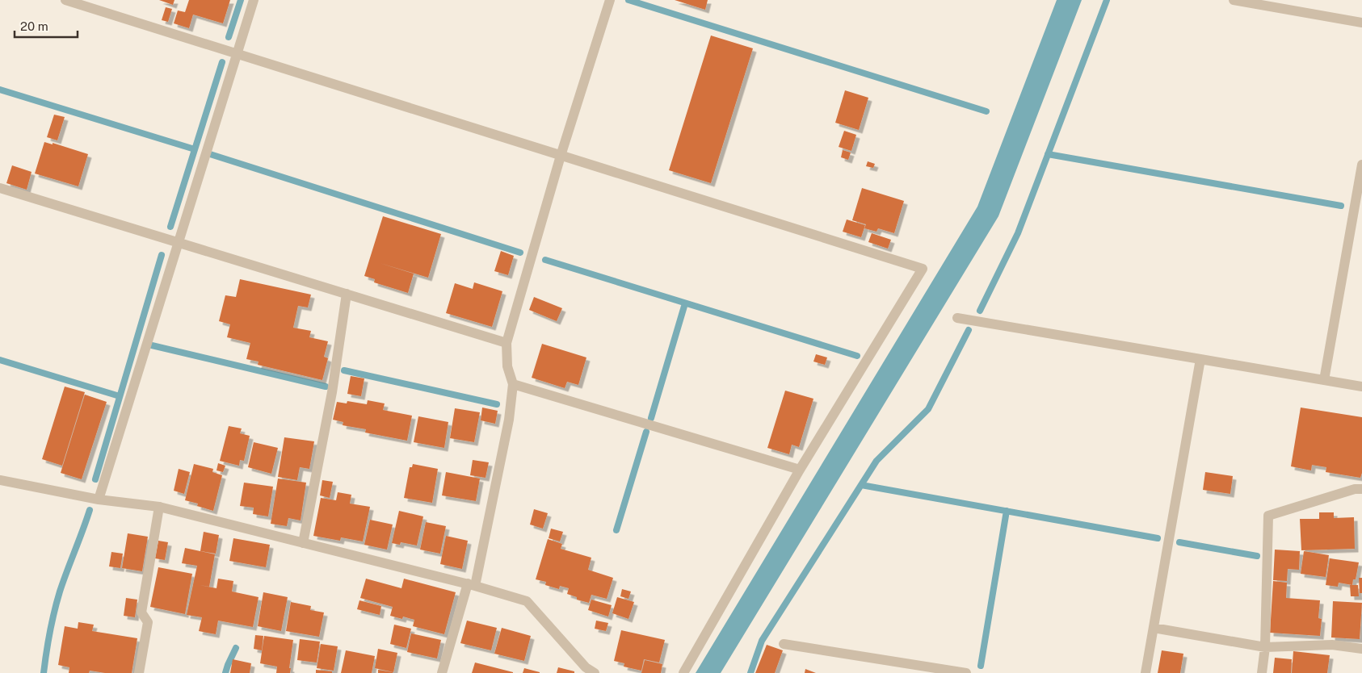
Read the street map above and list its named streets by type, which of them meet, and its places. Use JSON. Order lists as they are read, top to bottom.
{
  "scale_bar": "20 m"
}
